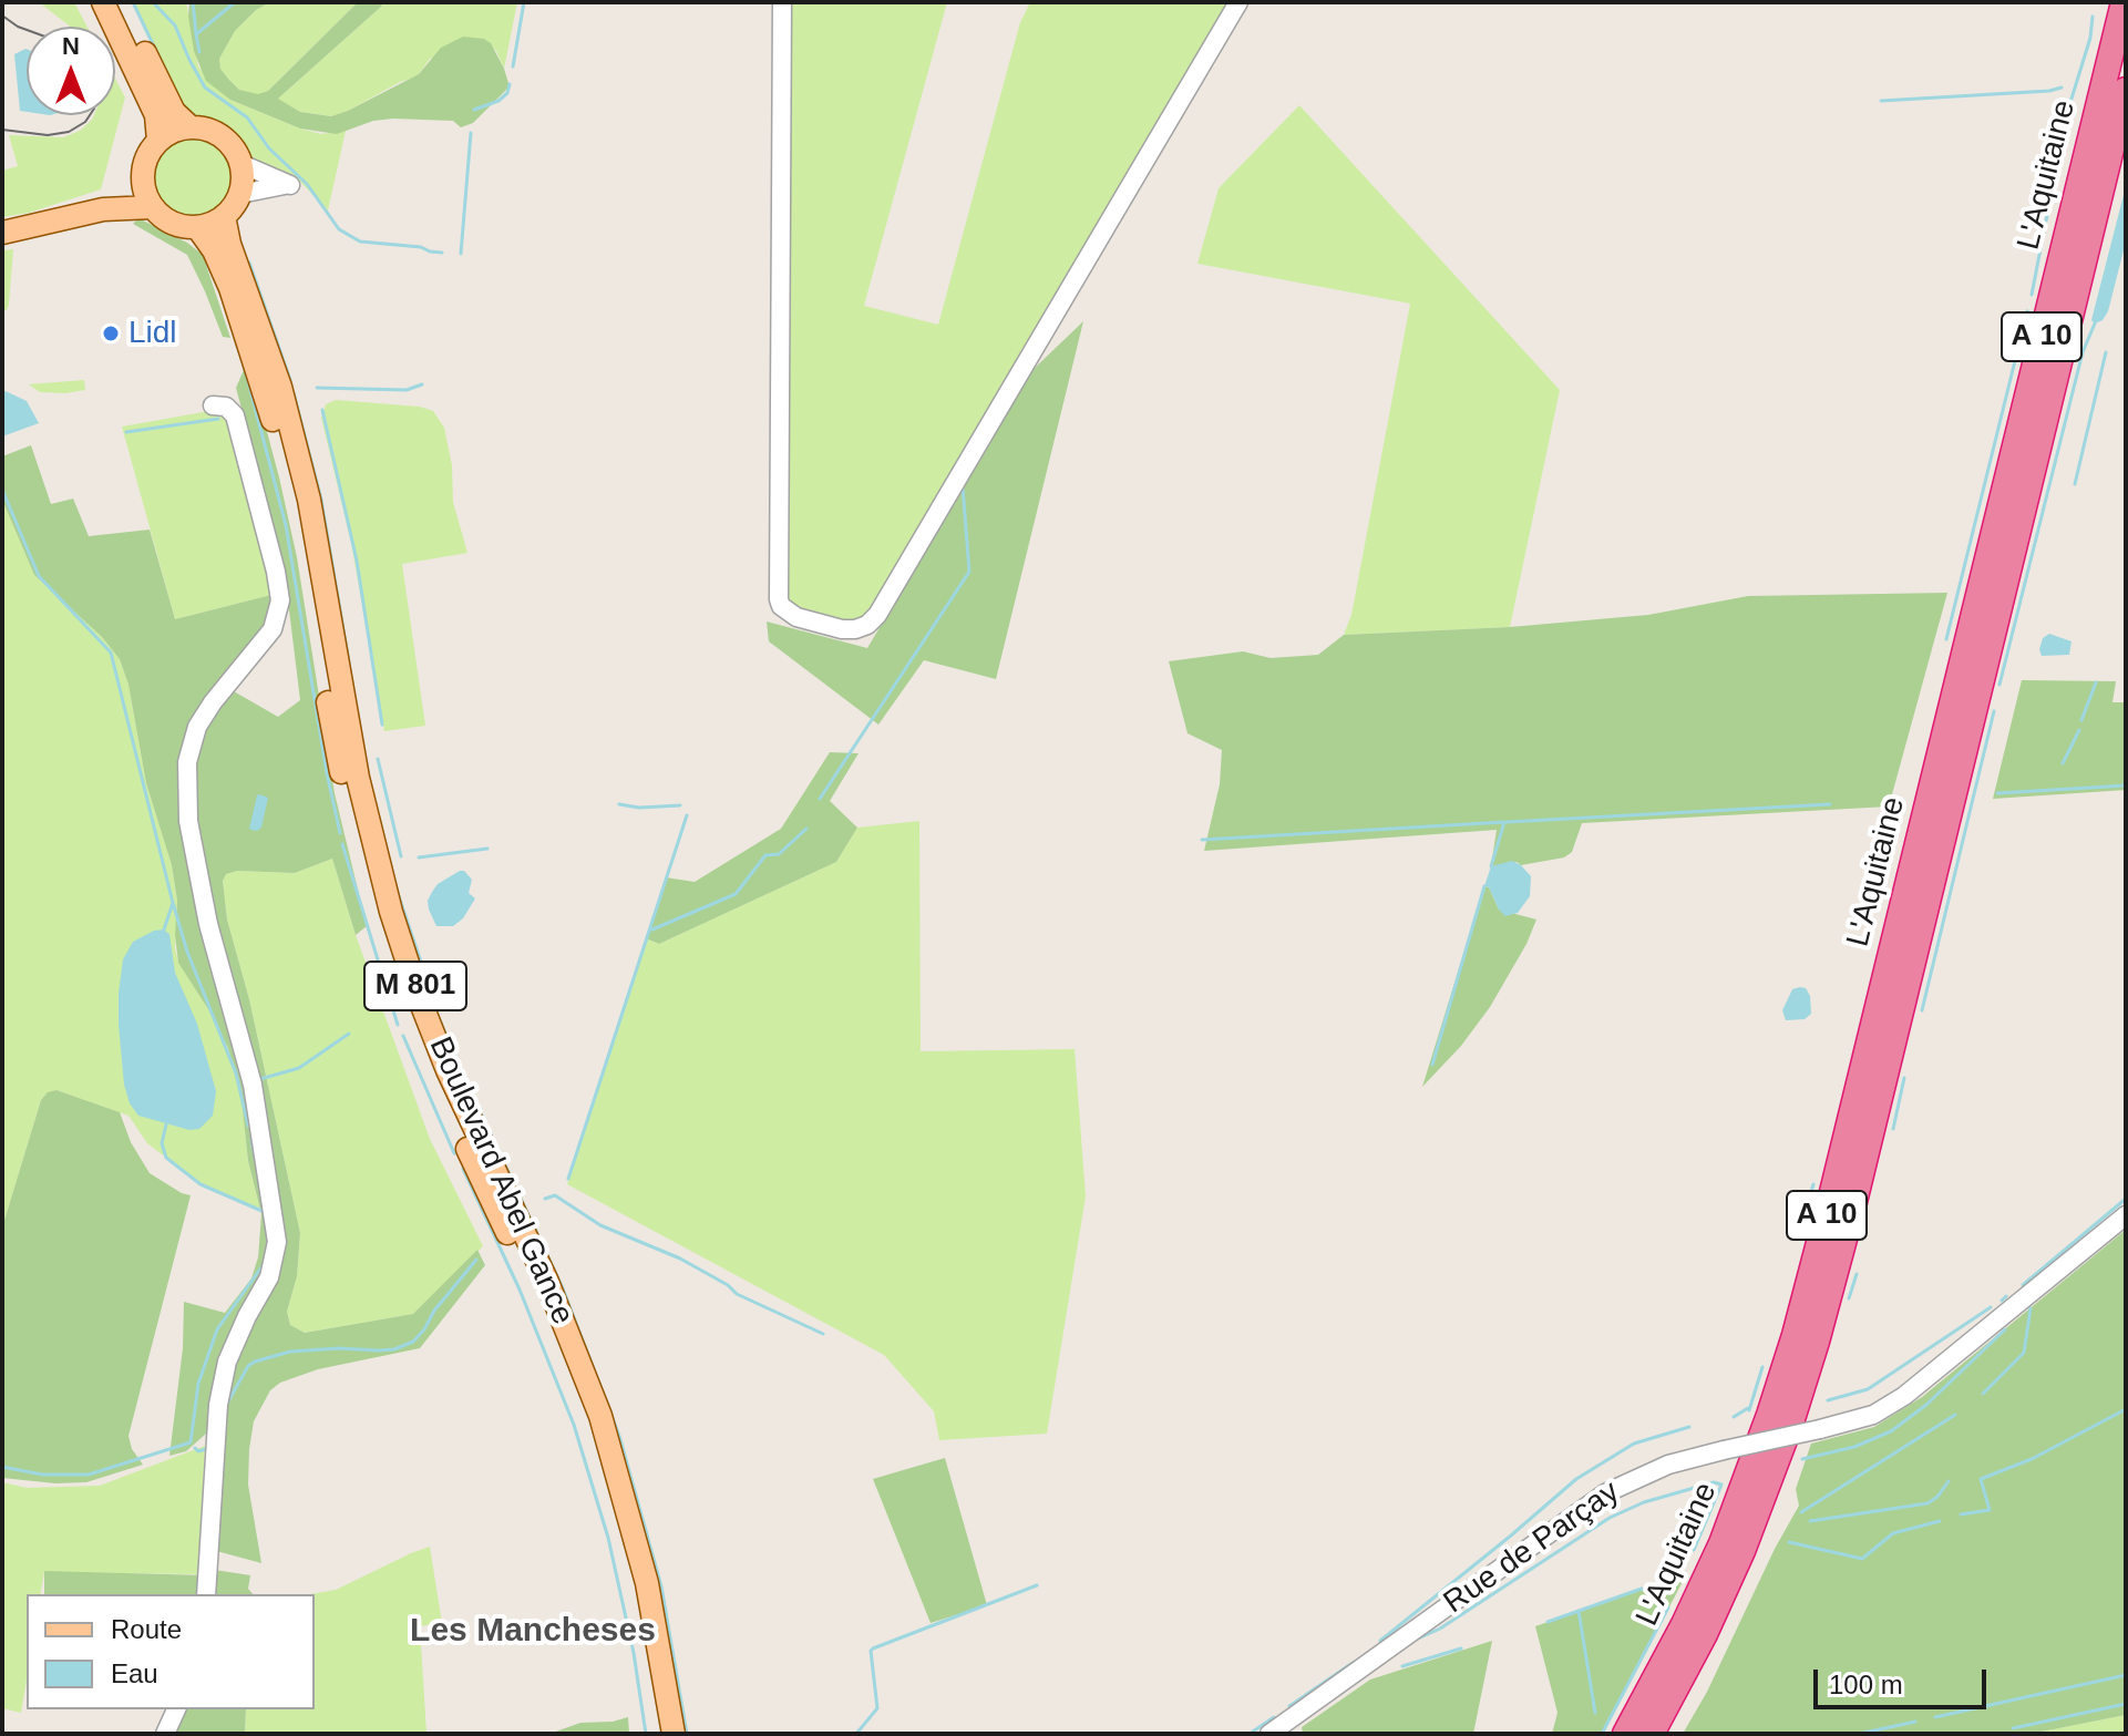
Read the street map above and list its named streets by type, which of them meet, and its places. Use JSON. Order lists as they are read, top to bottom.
{
  "streets": {
    "highway": ["L'Aquitaine", "A 10"],
    "main road": ["M 801", "Boulevard Abel Gance"],
    "street": ["Rue de Parçay"]
  },
  "districts": ["Les Mancheses"],
  "places": ["Lidl"],
  "legend": ["Route", "Eau"],
  "scale_bar": "100 m",
  "north": "top"
}
